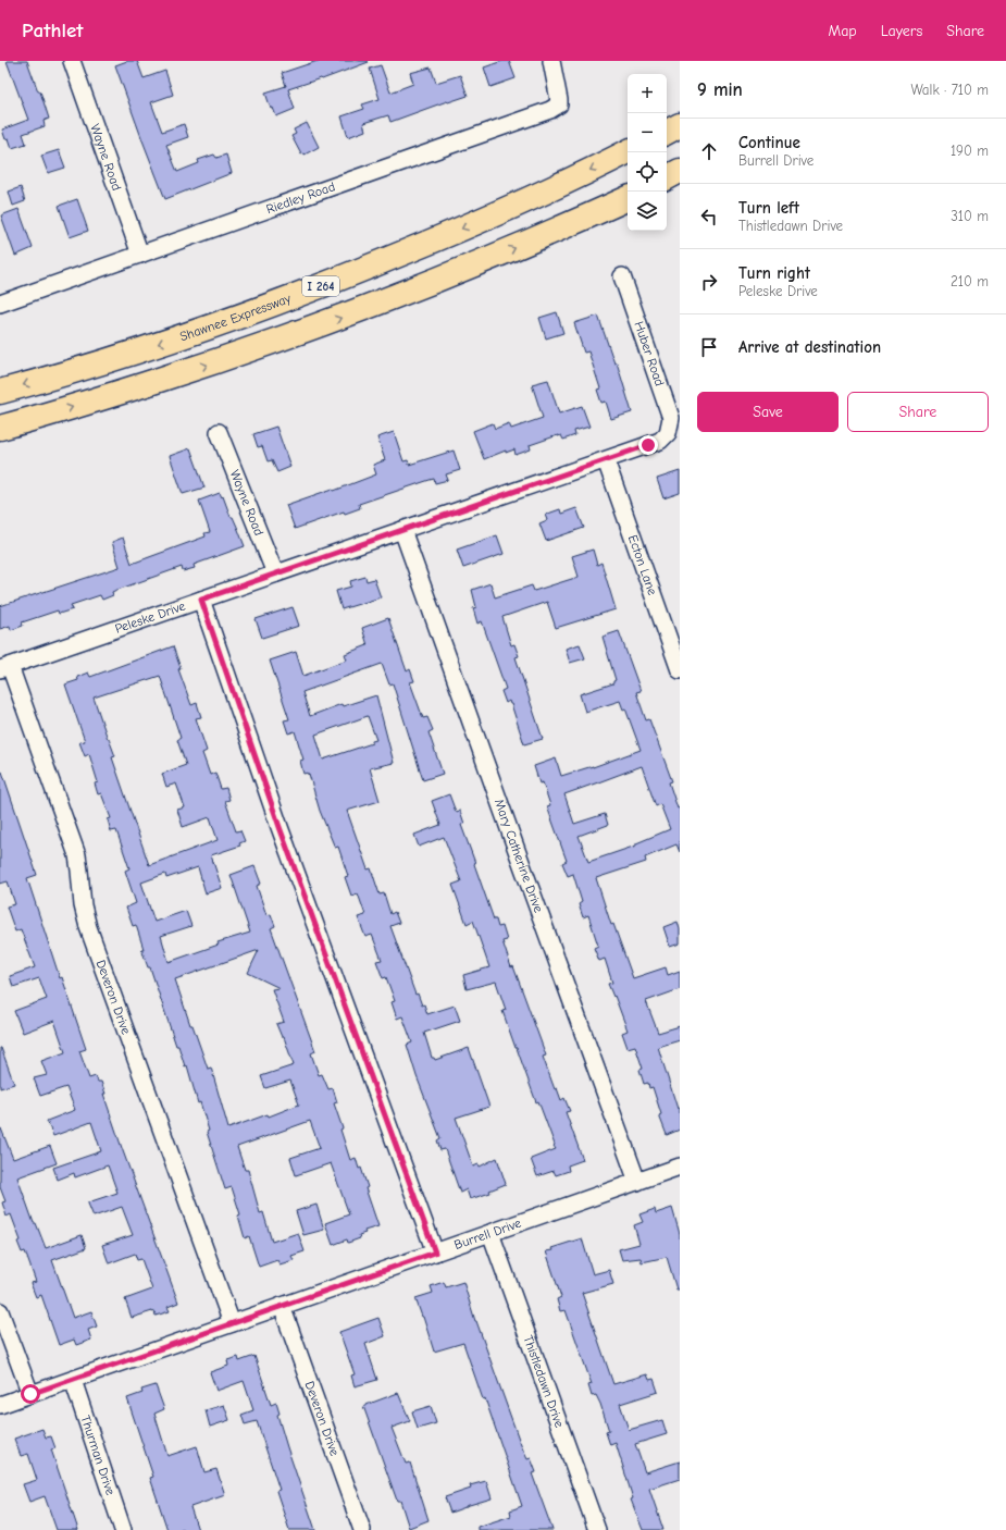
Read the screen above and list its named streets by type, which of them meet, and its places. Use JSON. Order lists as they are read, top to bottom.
{
  "streets": {
    "highway": ["I 264", "Shawnee Expressway"],
    "street": [
      "Wayne Road",
      "Riedley Road",
      "Huber Road",
      "Ecton Lane",
      "Peleske Drive",
      "Mary Catherine Drive",
      "Deveron Drive",
      "Burrell Drive",
      "Thistledawn Drive",
      "Thurman Drive"
    ]
  },
  "crossings": [
    ["Wayne Road", "Riedley Road"],
    ["Wayne Road", "Peleske Drive"],
    ["Huber Road", "Peleske Drive"],
    ["Ecton Lane", "Peleske Drive"],
    ["Peleske Drive", "Mary Catherine Drive"],
    ["Peleske Drive", "Deveron Drive"],
    ["Mary Catherine Drive", "Burrell Drive"],
    ["Deveron Drive", "Burrell Drive"],
    ["Burrell Drive", "Thistledawn Drive"],
    ["Burrell Drive", "Thurman Drive"]
  ],
  "page": {
    "header": "Pathlet",
    "nav": ["Map", "Layers", "Share"],
    "heading": ["9 min", "Walk · 710 m"],
    "map_buttons": ["+", "−"],
    "list": [
      ["Continue", "Burrell Drive", "190 m"],
      ["Turn left", "Thistledawn Drive", "310 m"],
      ["Turn right", "Peleske Drive", "210 m"],
      "Arrive at destination"
    ],
    "buttons": ["Save", "Share"]
  }
}
